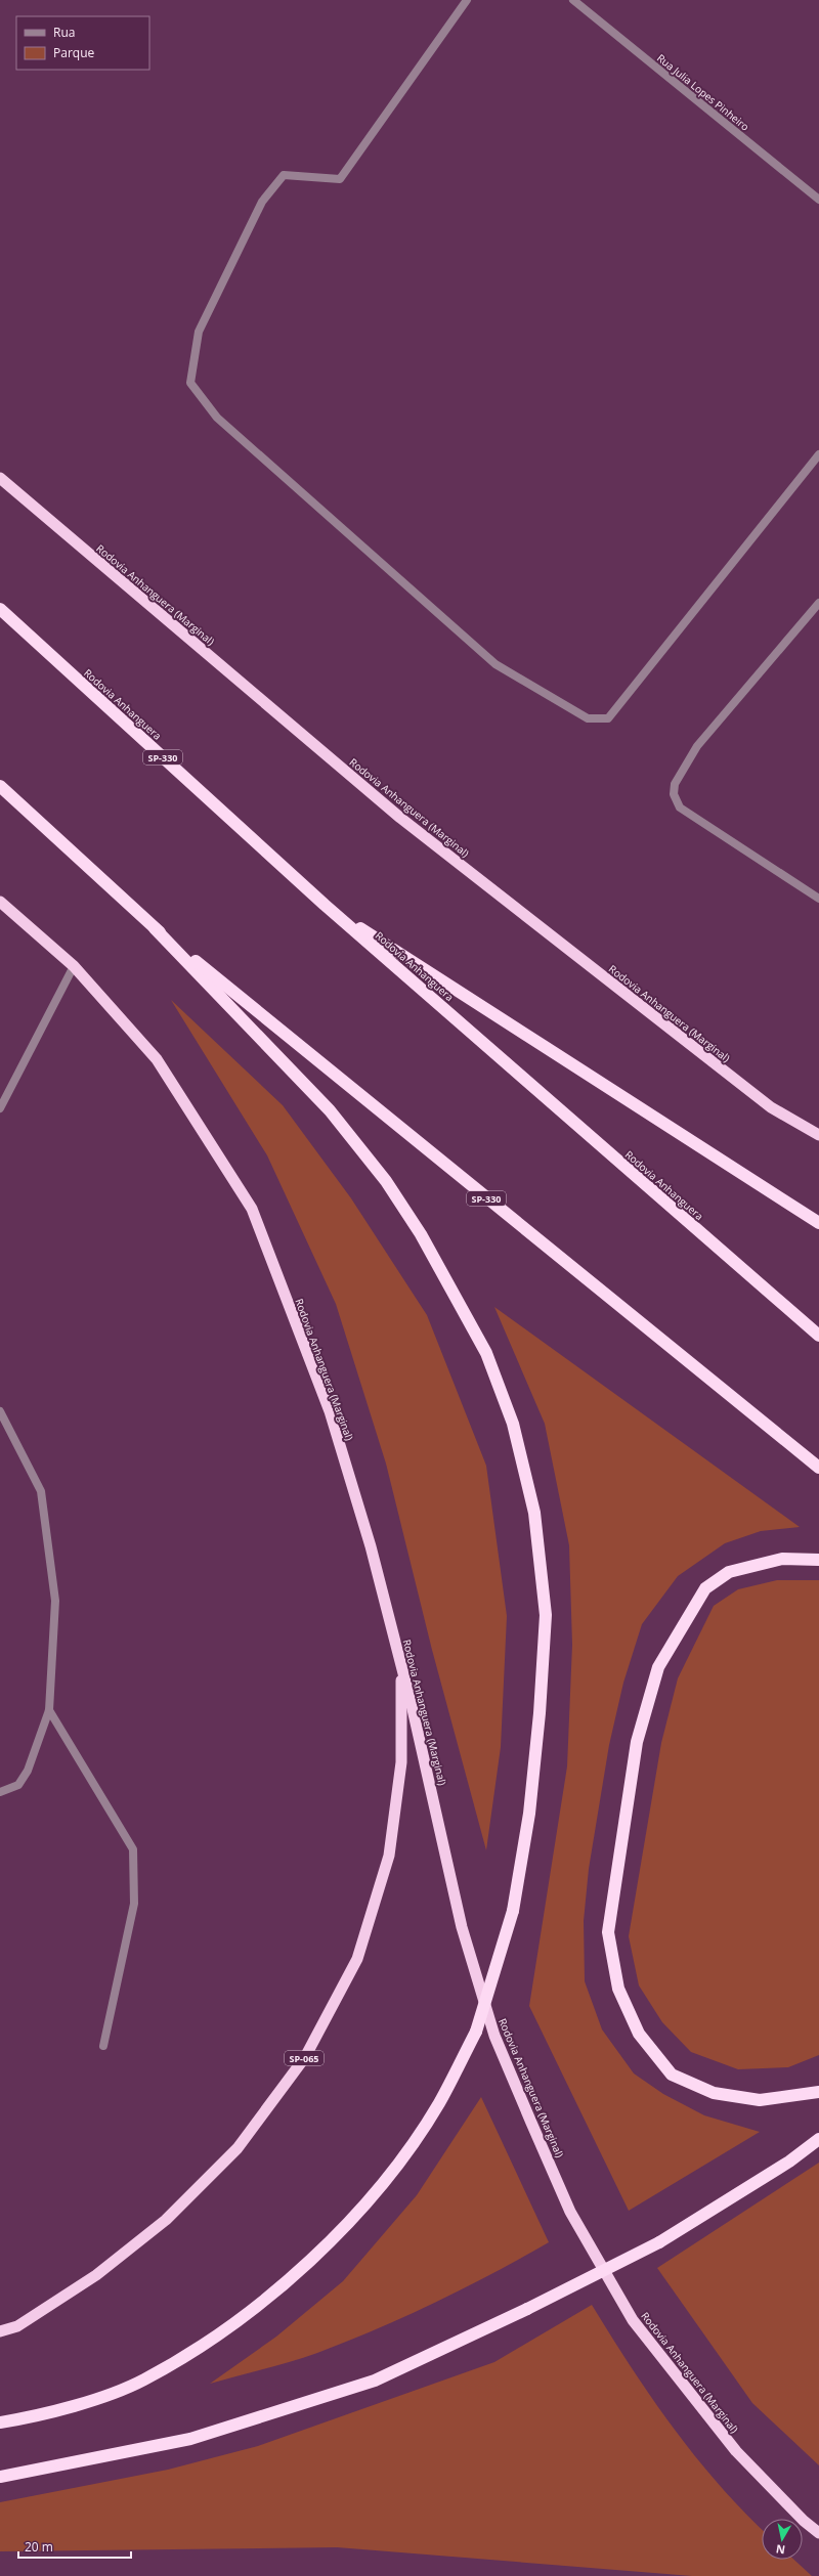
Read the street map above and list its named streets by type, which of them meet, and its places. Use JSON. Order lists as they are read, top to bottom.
{
  "streets": {
    "highway": [
      "Rodovia Anhanguera (Marginal)",
      "Rodovia Anhanguera",
      "SP-330",
      "SP-065"
    ],
    "street": ["Rua Julia Lopes Pinheiro"]
  },
  "crossings": [
    ["Rodovia Anhanguera (Marginal)", "SP-065"]
  ],
  "legend": ["Rua", "Parque"],
  "scale_bar": "20 m",
  "north": "bottom"
}
